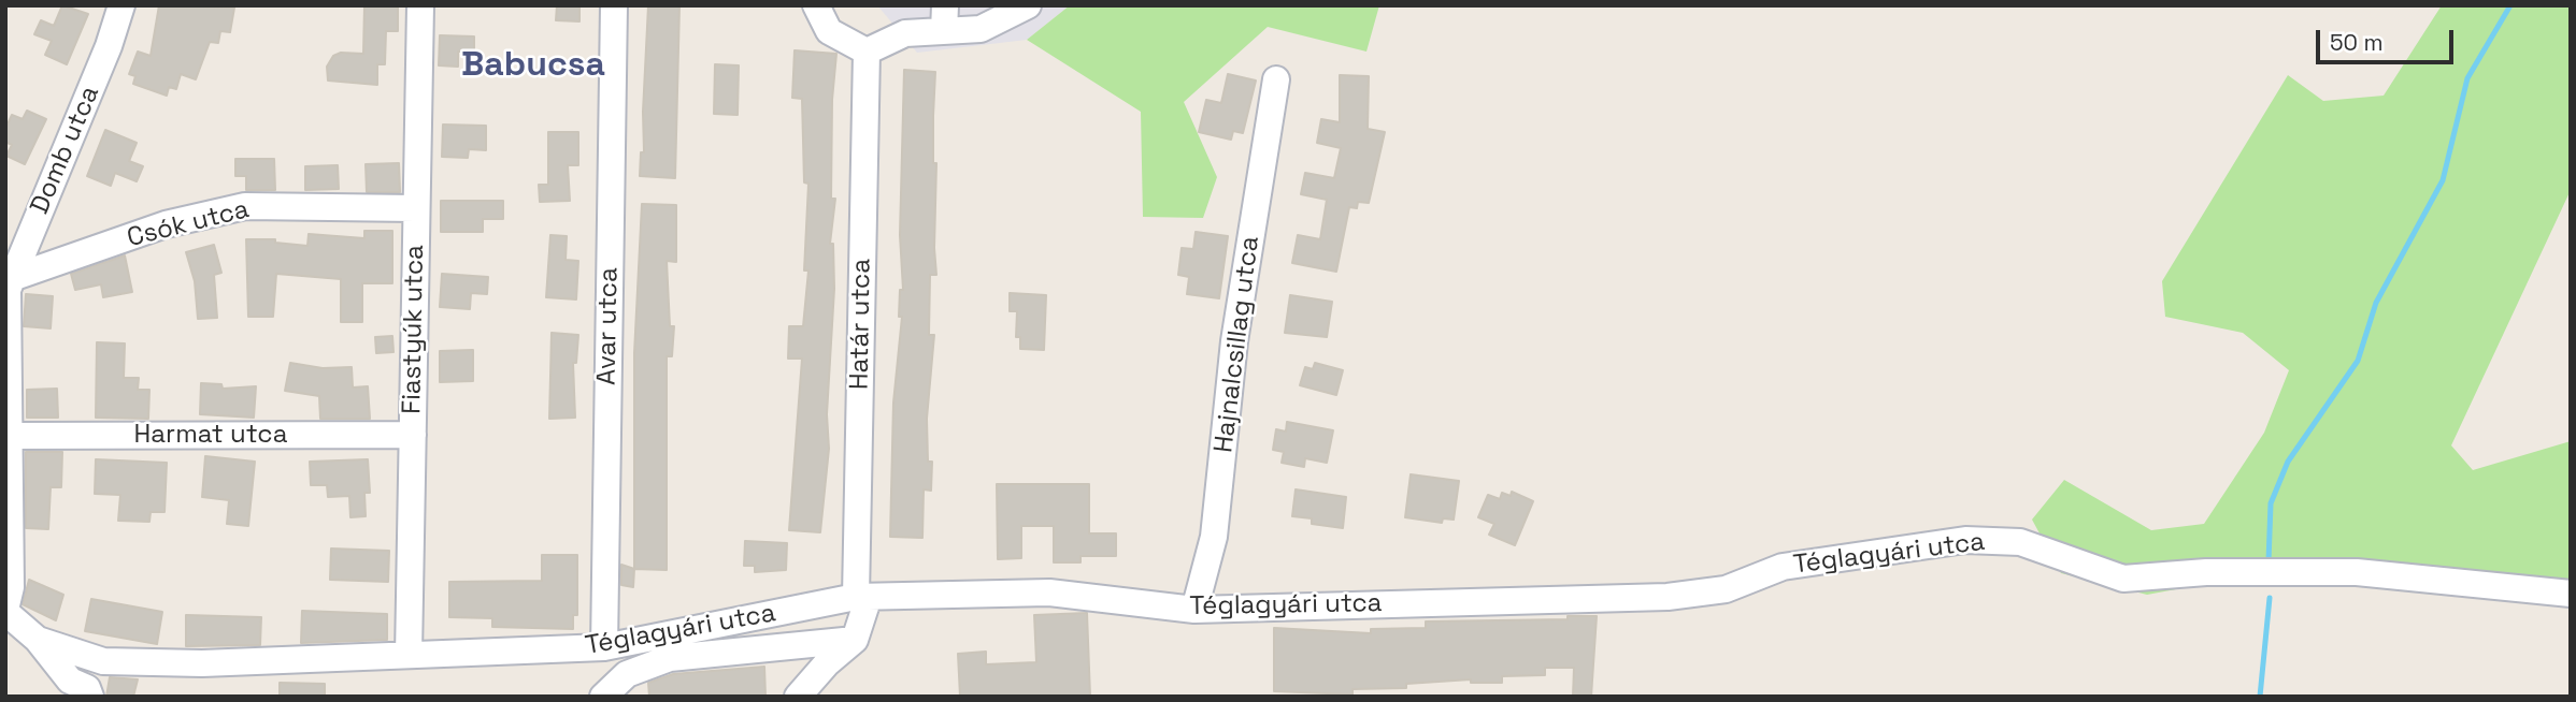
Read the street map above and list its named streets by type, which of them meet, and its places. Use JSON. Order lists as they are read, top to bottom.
{
  "streets": {
    "street": [
      "Domb utca",
      "Csók utca",
      "Határ utca",
      "Avar utca",
      "Fiastyúk utca",
      "Hajnalcsillag utca",
      "Harmat utca",
      "Téglagyári utca"
    ]
  },
  "crossings": [
    ["Domb utca", "Csók utca"],
    ["Domb utca", "Harmat utca"],
    ["Domb utca", "Téglagyári utca"],
    ["Csók utca", "Fiastyúk utca"],
    ["Határ utca", "Téglagyári utca"],
    ["Avar utca", "Téglagyári utca"],
    ["Fiastyúk utca", "Harmat utca"],
    ["Fiastyúk utca", "Téglagyári utca"],
    ["Hajnalcsillag utca", "Téglagyári utca"]
  ],
  "districts": ["Babucsa"],
  "scale_bar": "50 m"
}
